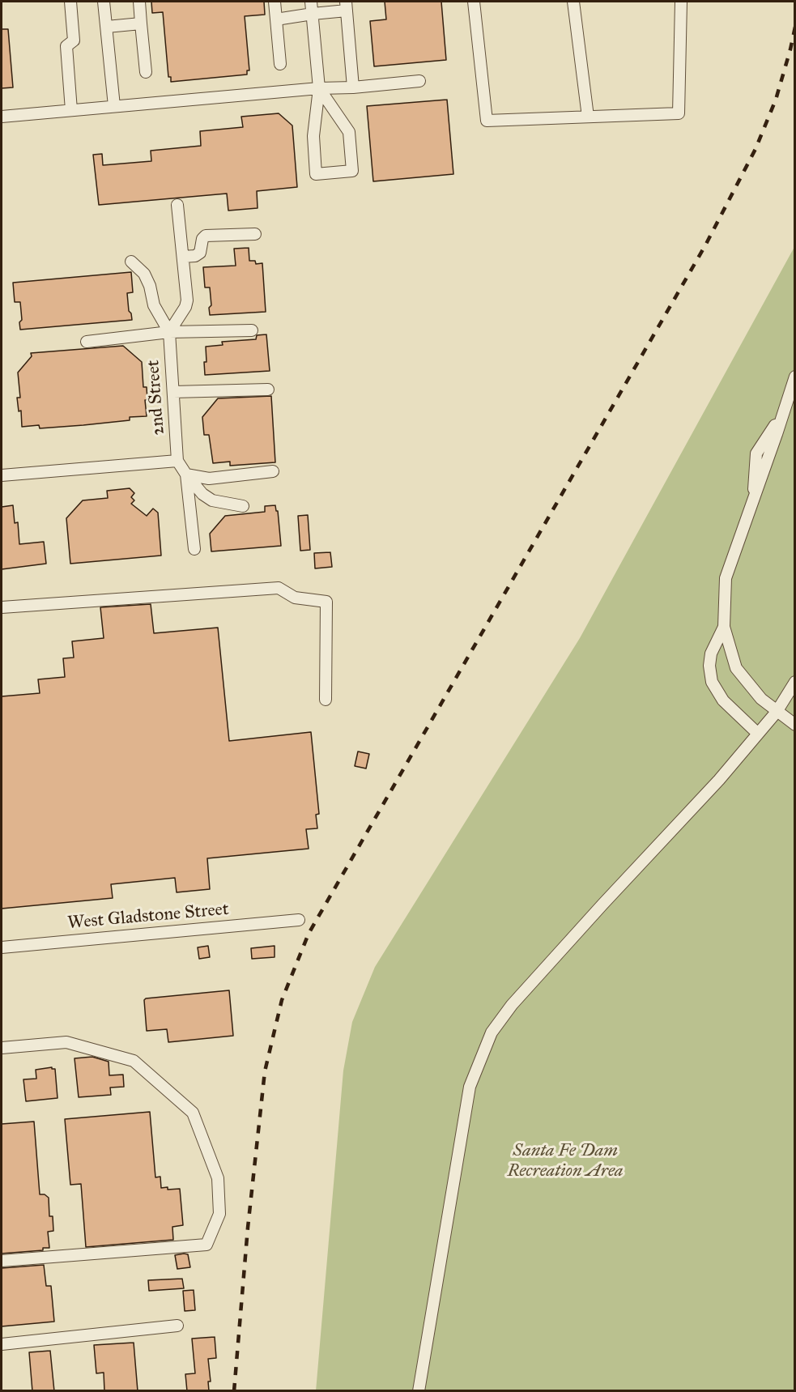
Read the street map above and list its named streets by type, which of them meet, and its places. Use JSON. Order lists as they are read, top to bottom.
{
  "streets": {
    "street": ["2nd Street", "West Gladstone Street"]
  },
  "parks": ["Santa Fe Dam Recreation Area"]
}
